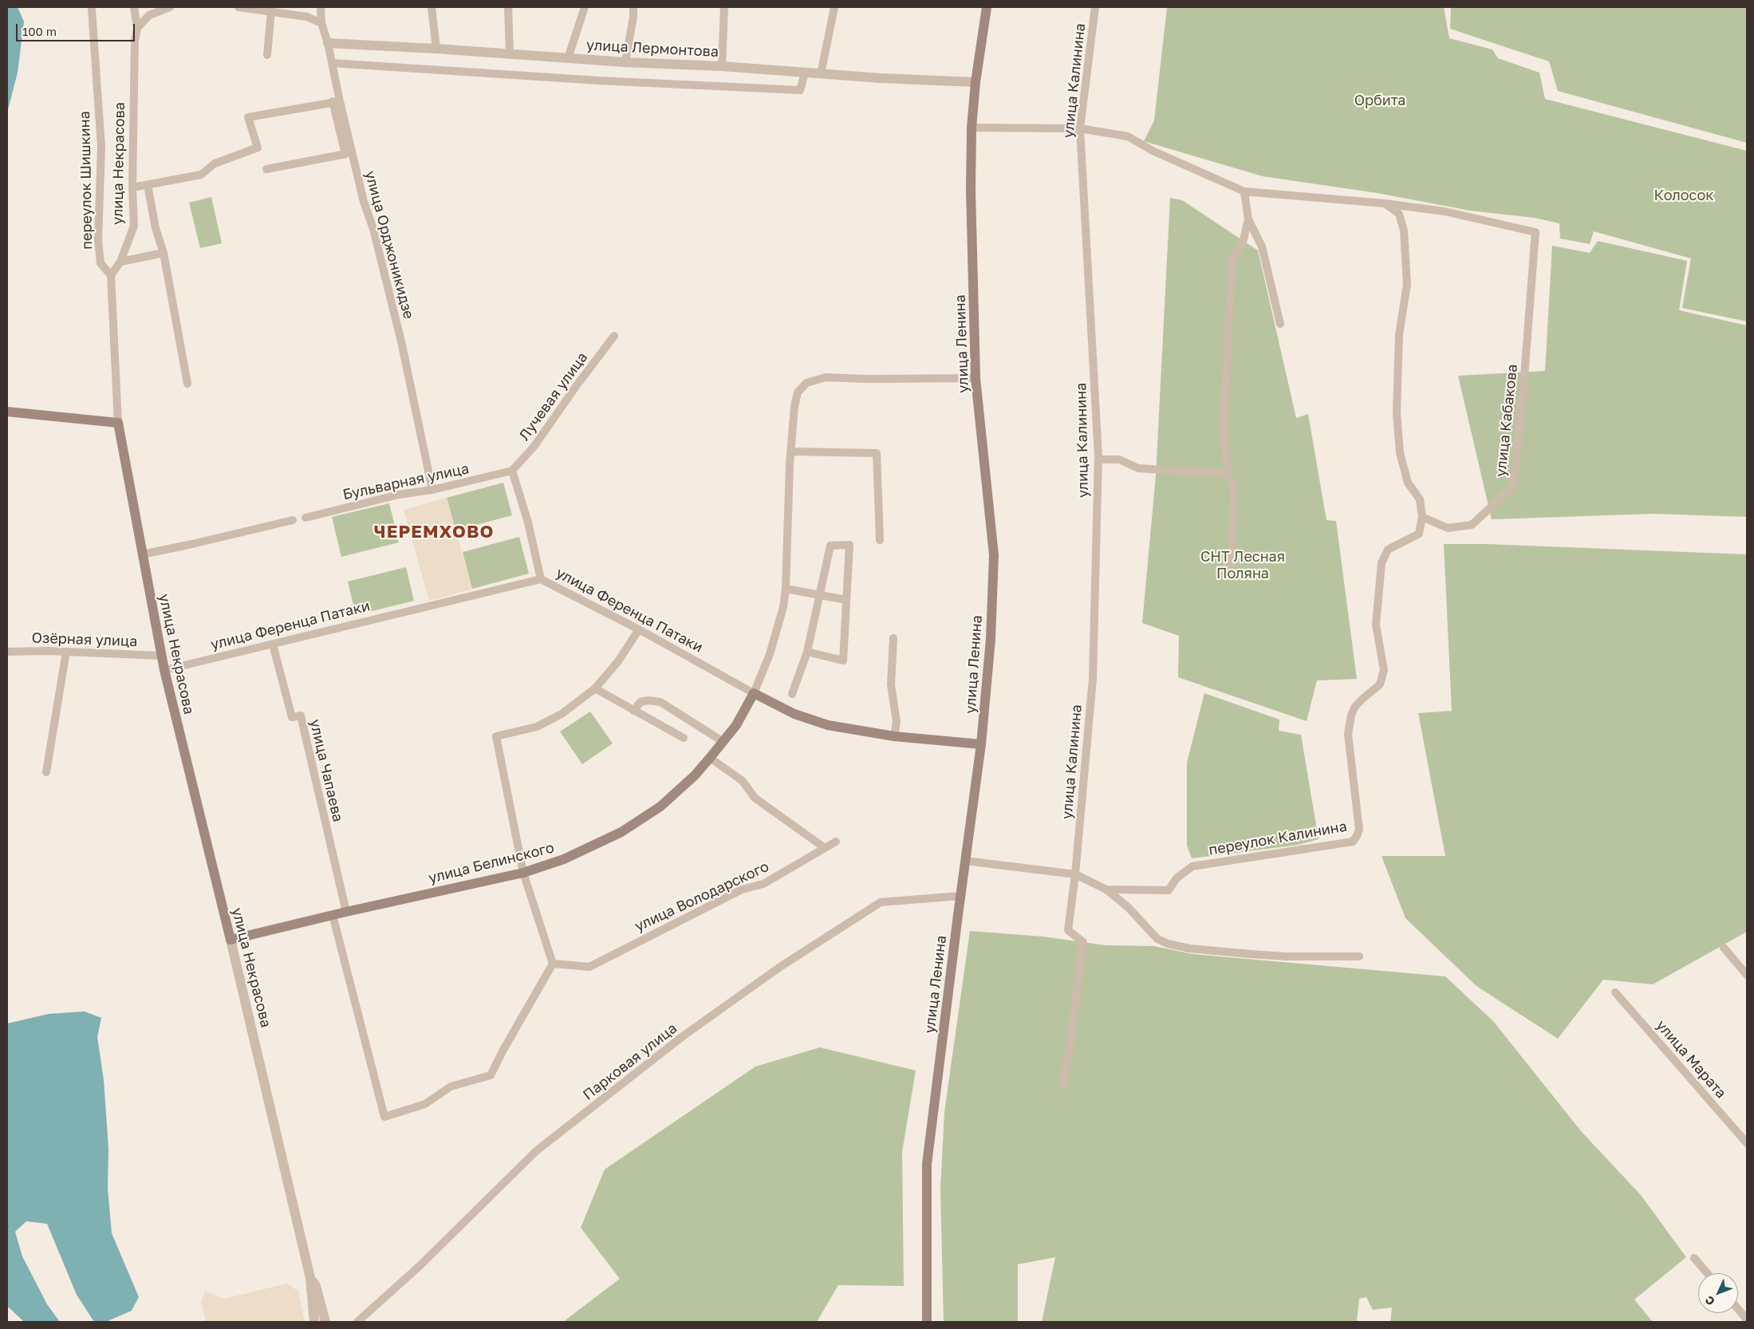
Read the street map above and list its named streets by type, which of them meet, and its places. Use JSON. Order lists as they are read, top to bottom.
{
  "streets": {
    "main road": [
      "улица Некрасова",
      "улица Ленина",
      "улица Ференца Патаки",
      "улица Белинского"
    ],
    "street": [
      "улица Лермонтова",
      "улица Калинина",
      "переулок Шишкина",
      "улица Орджоникидзе",
      "Лучевая улица",
      "улица Кабакова",
      "Бульварная улица",
      "Озёрная улица",
      "улица Чапаева",
      "переулок Калинина",
      "улица Володарского",
      "улица Марата",
      "Парковая улица"
    ]
  },
  "crossings": [
    ["улица Лермонтова", "улица Орджоникидзе"],
    ["улица Лермонтова", "улица Ленина"],
    ["улица Некрасова", "переулок Шишкина"],
    ["улица Некрасова", "улица Ференца Патаки"],
    ["улица Некрасова", "Озёрная улица"],
    ["улица Некрасова", "улица Белинского"],
    ["улица Орджоникидзе", "Бульварная улица"],
    ["улица Ленина", "улица Ференца Патаки"],
    ["улица Ленина", "улица Белинского"],
    ["улица Ленина", "Парковая улица"],
    ["Лучевая улица", "Бульварная улица"],
    ["улица Кабакова", "переулок Калинина"],
    ["улица Ференца Патаки", "улица Чапаева"],
    ["улица Ференца Патаки", "улица Белинского"],
    ["улица Чапаева", "улица Белинского"]
  ],
  "districts": ["ЧЕРЕМХОВО"],
  "parks": ["Орбита", "Колосок", "СНТ Лесная Поляна"],
  "scale_bar": "100 m",
  "north": "bottom left"
}
